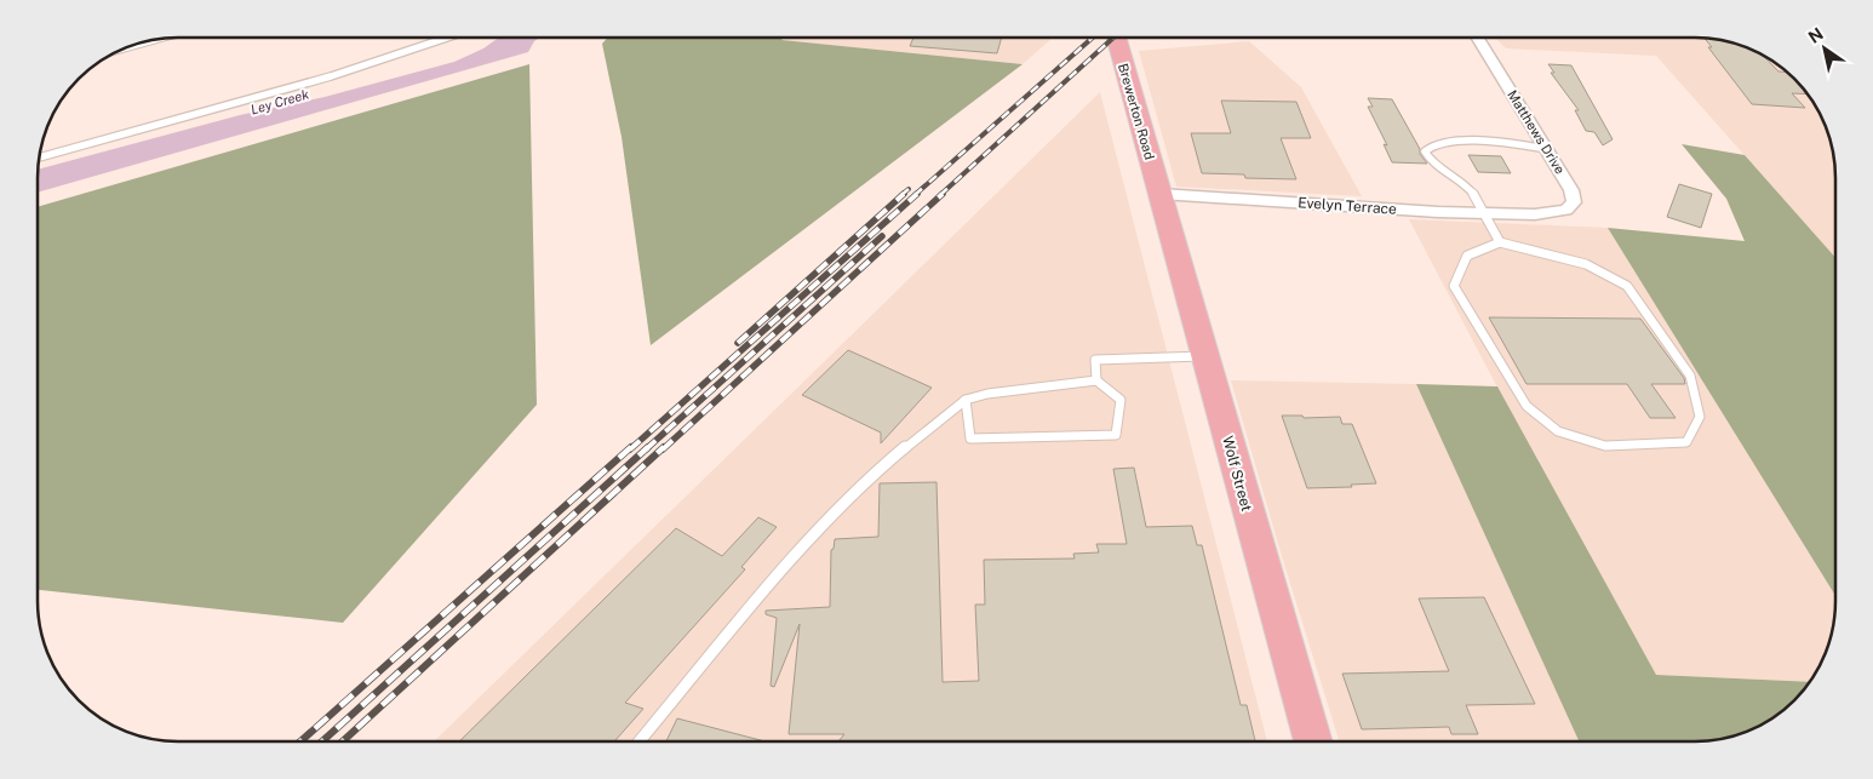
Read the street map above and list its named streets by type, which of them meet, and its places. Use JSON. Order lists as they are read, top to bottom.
{
  "streets": {
    "main road": ["Brewerton Road", "Wolf Street"],
    "street": ["Matthews Drive", "Evelyn Terrace"]
  },
  "crossings": [
    ["Brewerton Road", "Evelyn Terrace"],
    ["Brewerton Road", "Wolf Street"],
    ["Matthews Drive", "Evelyn Terrace"],
    ["Evelyn Terrace", "Wolf Street"]
  ],
  "water": ["Ley Creek"],
  "north": "top left"
}
